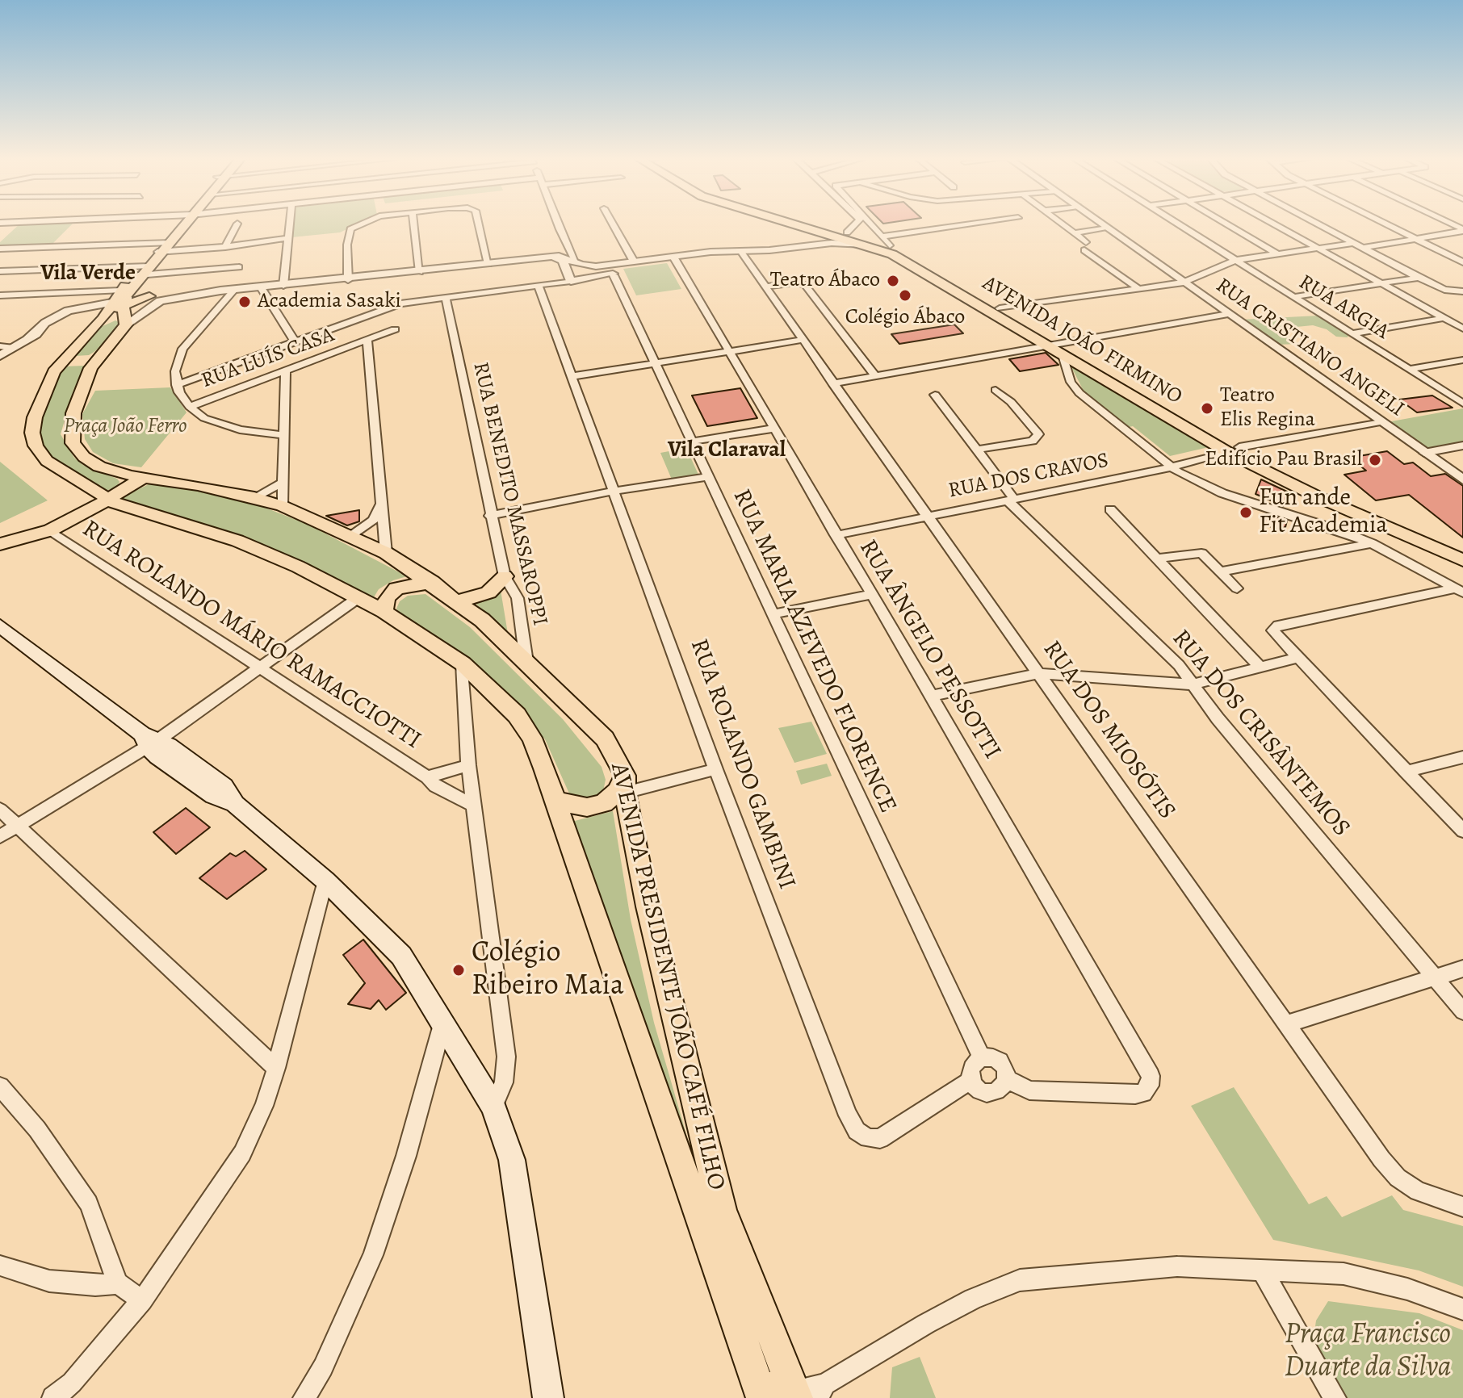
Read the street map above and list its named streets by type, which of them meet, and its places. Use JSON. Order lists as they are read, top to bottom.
{
  "streets": {
    "main road": ["AVENIDA JOÃO FIRMINO", "AVENIDA PRESIDENTE JOÃO CAFÉ FILHO"],
    "street": [
      "RUA ARGIA",
      "RUA CRISTIANO ANGELI",
      "RUA LUÍS CASA",
      "RUA DOS CRAVOS",
      "RUA BENEDITO MASSAROPPI",
      "RUA ROLANDO MÁRIO RAMACCIOTTI",
      "RUA ÂNGELO PESSOTTI",
      "RUA MARIA AZEVEDO FLORENCE",
      "RUA DOS MIOSÓTIS",
      "RUA DOS CRISÂNTEMOS",
      "RUA ROLANDO GAMBINI"
    ]
  },
  "crossings": [
    ["AVENIDA JOÃO FIRMINO", "RUA DOS CRAVOS"],
    ["RUA CRISTIANO ANGELI", "RUA DOS CRAVOS"],
    ["RUA DOS CRAVOS", "RUA ÂNGELO PESSOTTI"],
    ["RUA DOS CRAVOS", "RUA DOS MIOSÓTIS"],
    ["RUA DOS CRAVOS", "RUA DOS CRISÂNTEMOS"],
    ["RUA BENEDITO MASSAROPPI", "AVENIDA PRESIDENTE JOÃO CAFÉ FILHO"],
    ["RUA ÂNGELO PESSOTTI", "RUA MARIA AZEVEDO FLORENCE"],
    ["RUA ÂNGELO PESSOTTI", "RUA ROLANDO GAMBINI"],
    ["RUA MARIA AZEVEDO FLORENCE", "RUA ROLANDO GAMBINI"]
  ],
  "districts": ["Vila Verde", "Vila Claraval"],
  "parks": ["Praça João Ferro", "Praça Francisco Duarte da Silva"],
  "places": [
    "Teatro Ábaco",
    "Colégio Ábaco",
    "Academia Sasaki",
    "Teatro Elis Regina",
    "Edifício Pau Brasil",
    "Fun ande Fit Academia",
    "Colégio Ribeiro Maia"
  ]
}
